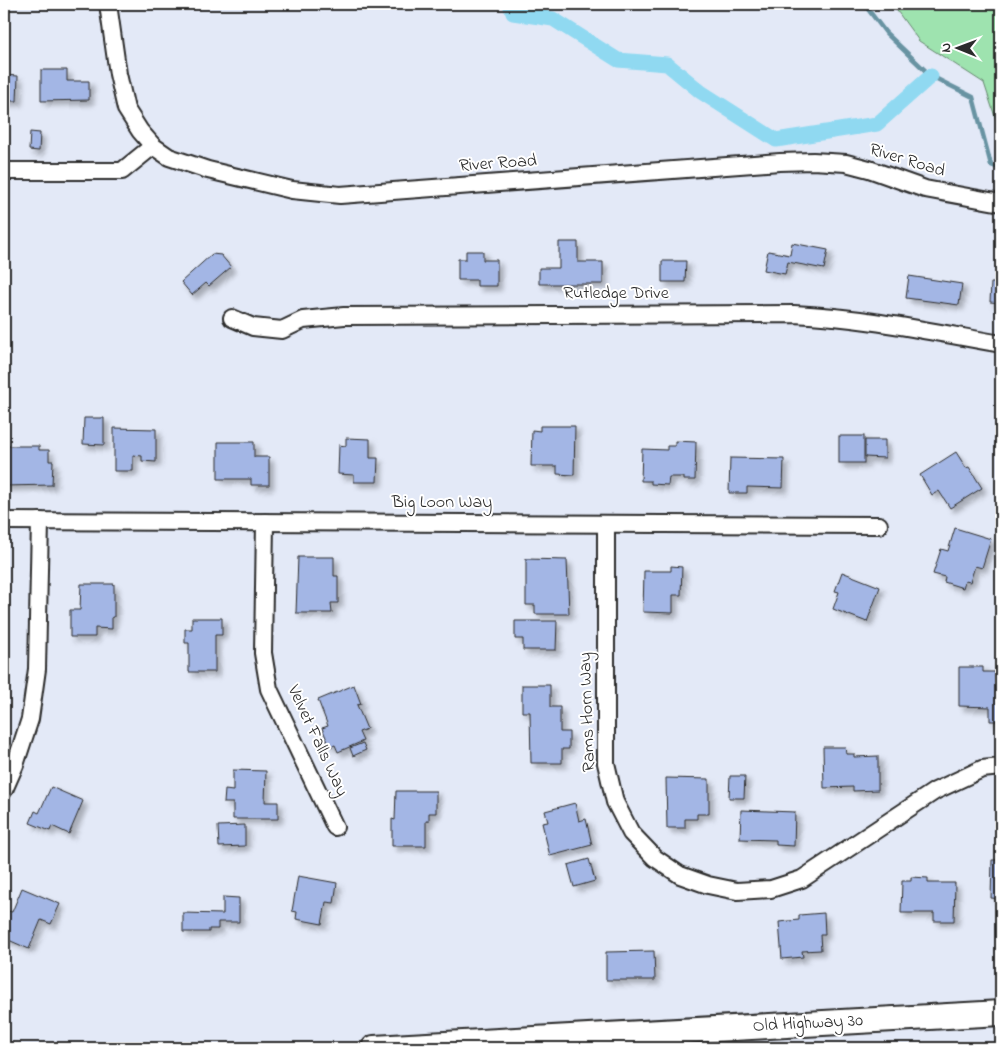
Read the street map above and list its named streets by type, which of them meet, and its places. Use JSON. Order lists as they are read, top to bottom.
{
  "streets": {
    "street": [
      "River Road",
      "Rutledge Drive",
      "Big Loon Way",
      "Rams Horn Way",
      "Velvet Falls Way",
      "Old Highway 30"
    ]
  },
  "crossings": [
    ["Big Loon Way", "Rams Horn Way"],
    ["Big Loon Way", "Velvet Falls Way"]
  ],
  "north": "left"
}
